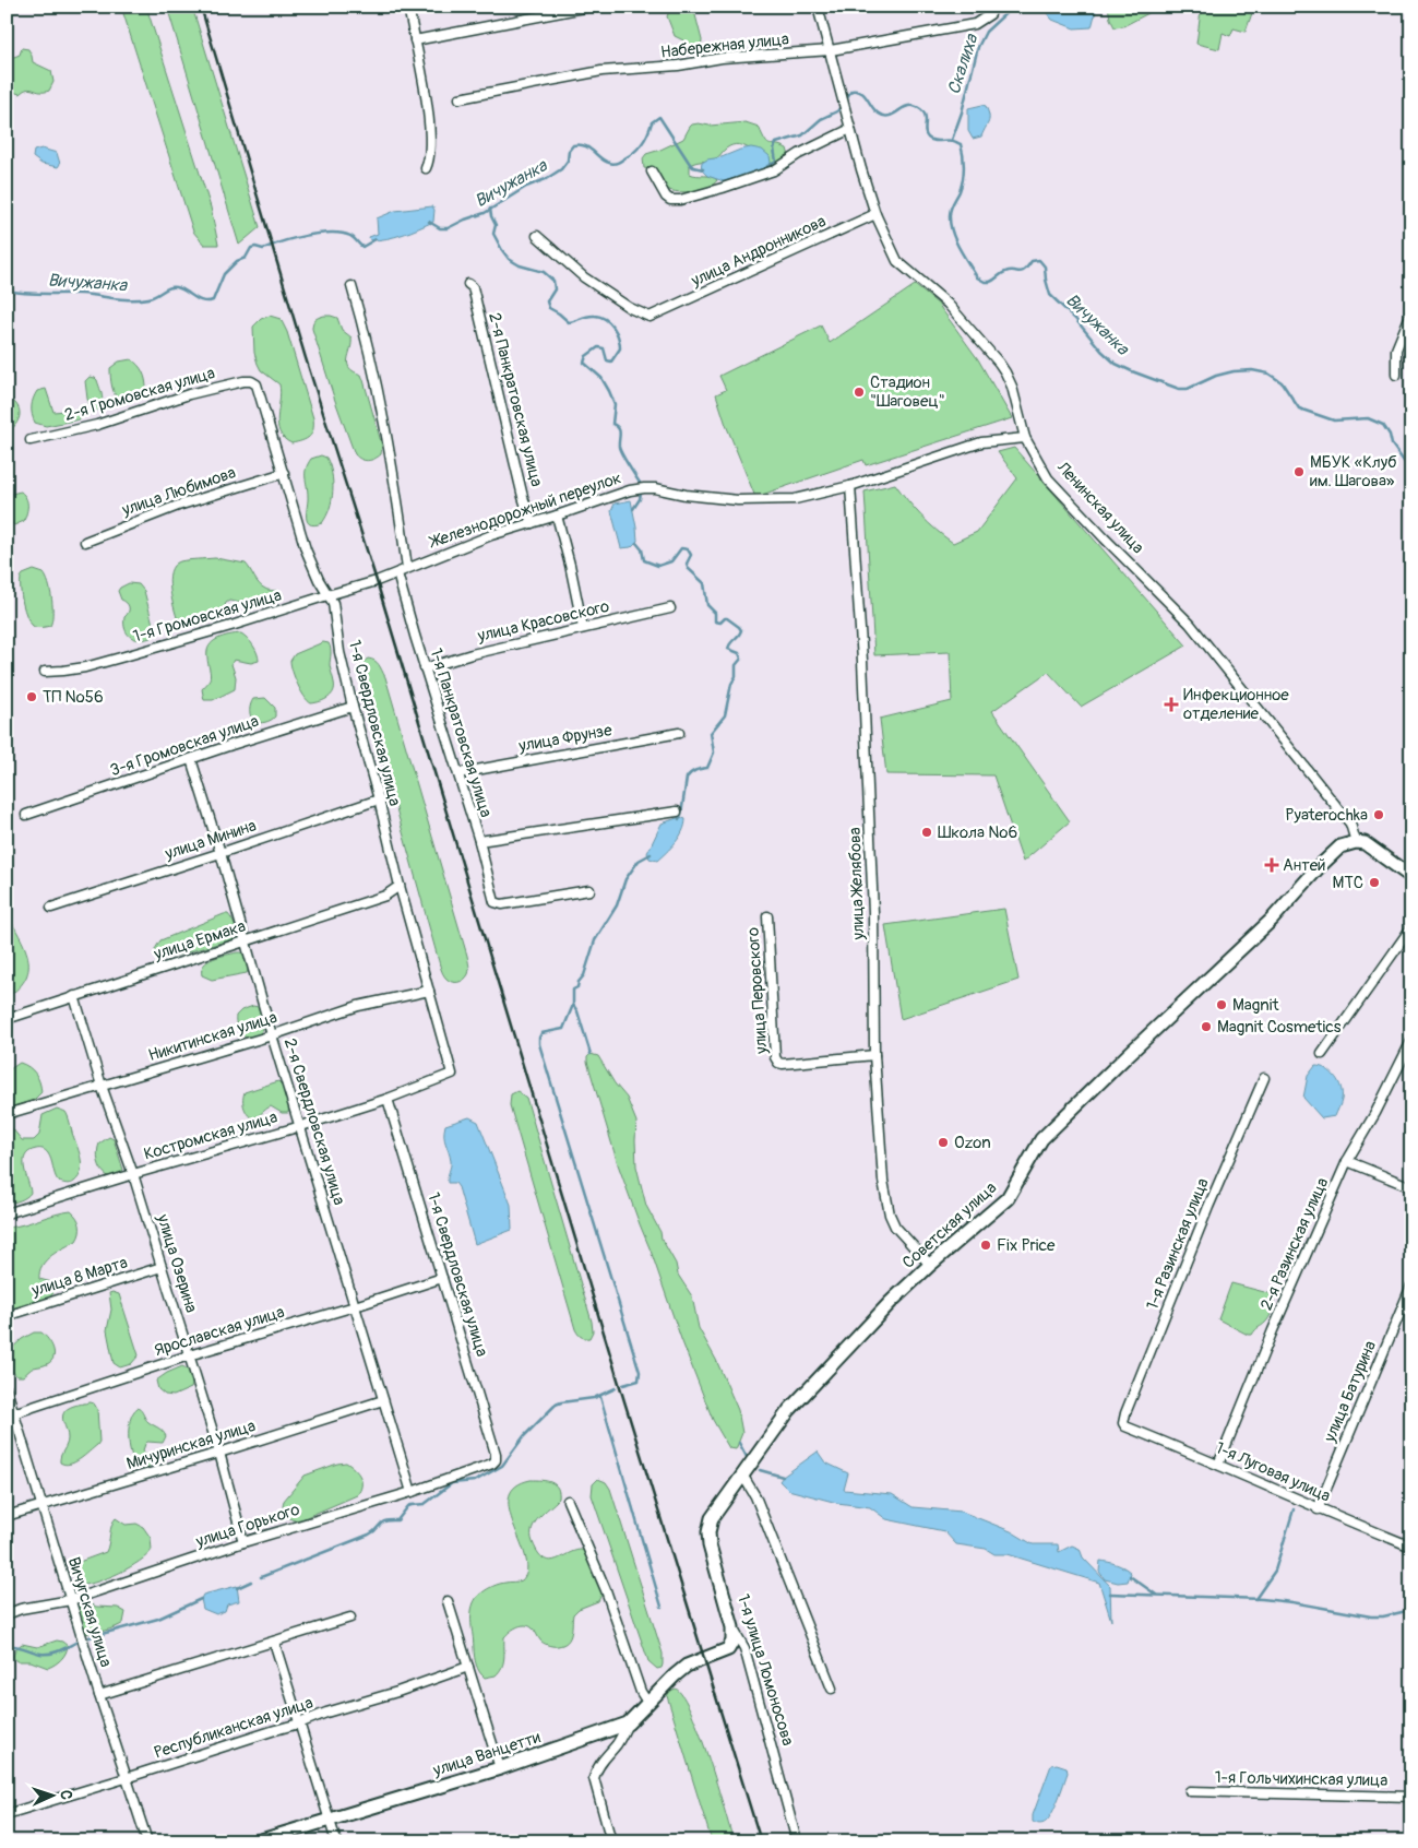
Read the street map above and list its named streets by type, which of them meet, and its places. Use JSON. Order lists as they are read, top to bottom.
{
  "streets": {
    "street": [
      "Набережная улица",
      "улица Андронникова",
      "2-я Громовская улица",
      "2-я Панкратовская улица",
      "улица Любимова",
      "Ленинская улица",
      "Железнодорожный переулок",
      "1-я Громовская улица",
      "улица Красовского",
      "1-я Свердловская улица",
      "1-я Панкратовская улица",
      "улица Фрунзе",
      "3-я Громовская улица",
      "улица Минина",
      "улица Желябова",
      "улица Ермака",
      "улица Перовского",
      "Никитинская улица",
      "2-я Свердловская улица",
      "Костромская улица",
      "Советская улица",
      "1-я Разинская улица",
      "2-я Разинская улица",
      "улица Озерина",
      "улица 8 Марта",
      "Ярославская улица",
      "улица Батурина",
      "Мичуринская улица",
      "1-я Луговая улица",
      "улица Горького",
      "Вичугская улица",
      "1-я улица Ломоносова",
      "Республиканская улица",
      "улица Ванцетти",
      "1-я Гольчихинская улица"
    ]
  },
  "crossings": [
    ["Набережная улица", "Ленинская улица"],
    ["улица Андронникова", "Ленинская улица"],
    ["2-я Громовская улица", "1-я Свердловская улица"],
    ["2-я Панкратовская улица", "Железнодорожный переулок"],
    ["улица Любимова", "1-я Свердловская улица"],
    ["Ленинская улица", "Железнодорожный переулок"],
    ["Ленинская улица", "Советская улица"],
    ["Железнодорожный переулок", "1-я Громовская улица"],
    ["Железнодорожный переулок", "1-я Панкратовская улица"],
    ["Железнодорожный переулок", "улица Желябова"],
    ["1-я Громовская улица", "1-я Свердловская улица"],
    ["улица Красовского", "1-я Панкратовская улица"],
    ["1-я Свердловская улица", "3-я Громовская улица"],
    ["1-я Свердловская улица", "улица Минина"],
    ["1-я Свердловская улица", "улица Ермака"],
    ["1-я Свердловская улица", "Никитинская улица"],
    ["1-я Свердловская улица", "Костромская улица"],
    ["1-я Свердловская улица", "Ярославская улица"],
    ["1-я Свердловская улица", "улица Горького"],
    ["1-я Панкратовская улица", "улица Фрунзе"],
    ["3-я Громовская улица", "2-я Свердловская улица"],
    ["улица Минина", "2-я Свердловская улица"],
    ["улица Желябова", "улица Перовского"],
    ["улица Желябова", "Советская улица"],
    ["улица Ермака", "2-я Свердловская улица"],
    ["улица Ермака", "улица Озерина"],
    ["Никитинская улица", "2-я Свердловская улица"],
    ["Никитинская улица", "улица Озерина"],
    ["2-я Свердловская улица", "Костромская улица"],
    ["2-я Свердловская улица", "Ярославская улица"],
    ["2-я Свердловская улица", "Мичуринская улица"],
    ["2-я Свердловская улица", "улица Горького"],
    ["Костромская улица", "улица Озерина"],
    ["Советская улица", "1-я улица Ломоносова"],
    ["1-я Разинская улица", "1-я Луговая улица"],
    ["2-я Разинская улица", "1-я Луговая улица"],
    ["улица Озерина", "улица 8 Марта"],
    ["улица Озерина", "Ярославская улица"],
    ["улица Озерина", "Мичуринская улица"],
    ["улица Озерина", "улица Горького"],
    ["Ярославская улица", "Вичугская улица"],
    ["улица Батурина", "1-я Луговая улица"],
    ["Мичуринская улица", "Вичугская улица"],
    ["улица Горького", "Вичугская улица"],
    ["Вичугская улица", "Республиканская улица"],
    ["1-я улица Ломоносова", "улица Ванцетти"]
  ],
  "water": ["Скалиха", "Вичужанка"],
  "places": {
    "other": [
      "Стадион \"Шаговец\"",
      "МБУК «Клуб им. Шагова»",
      "ТП №56",
      "Pyaterochka",
      "Школа №6",
      "МТС",
      "Magnit",
      "Magnit Cosmetics",
      "Ozon",
      "Fix Price"
    ],
    "health": ["Инфекционное отделение", "Антей"]
  },
  "north": "right"
}
